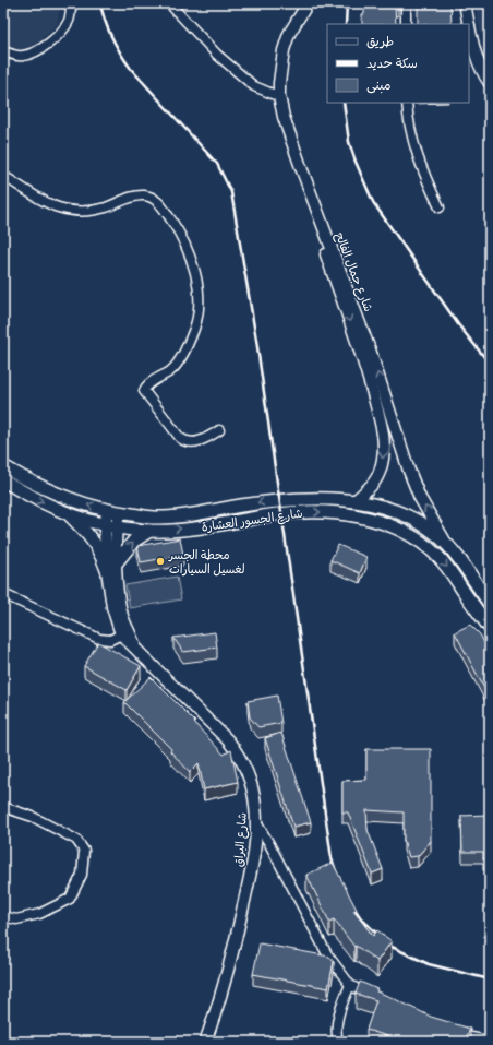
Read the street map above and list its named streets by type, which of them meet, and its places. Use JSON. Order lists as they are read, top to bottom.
{
  "streets": {
    "main road": ["شارع الجسور العشارة"],
    "street": ["شارع جمال الفالح", "شارع البراق"]
  },
  "crossings": [
    ["شارع جمال الفالح", "شارع الجسور العشارة"],
    ["شارع الجسور العشارة", "شارع البراق"]
  ],
  "places": ["محطة الجسر لغسيل السيارات"],
  "legend": ["طريق", "سكة حديد", "مبنى"]
}
